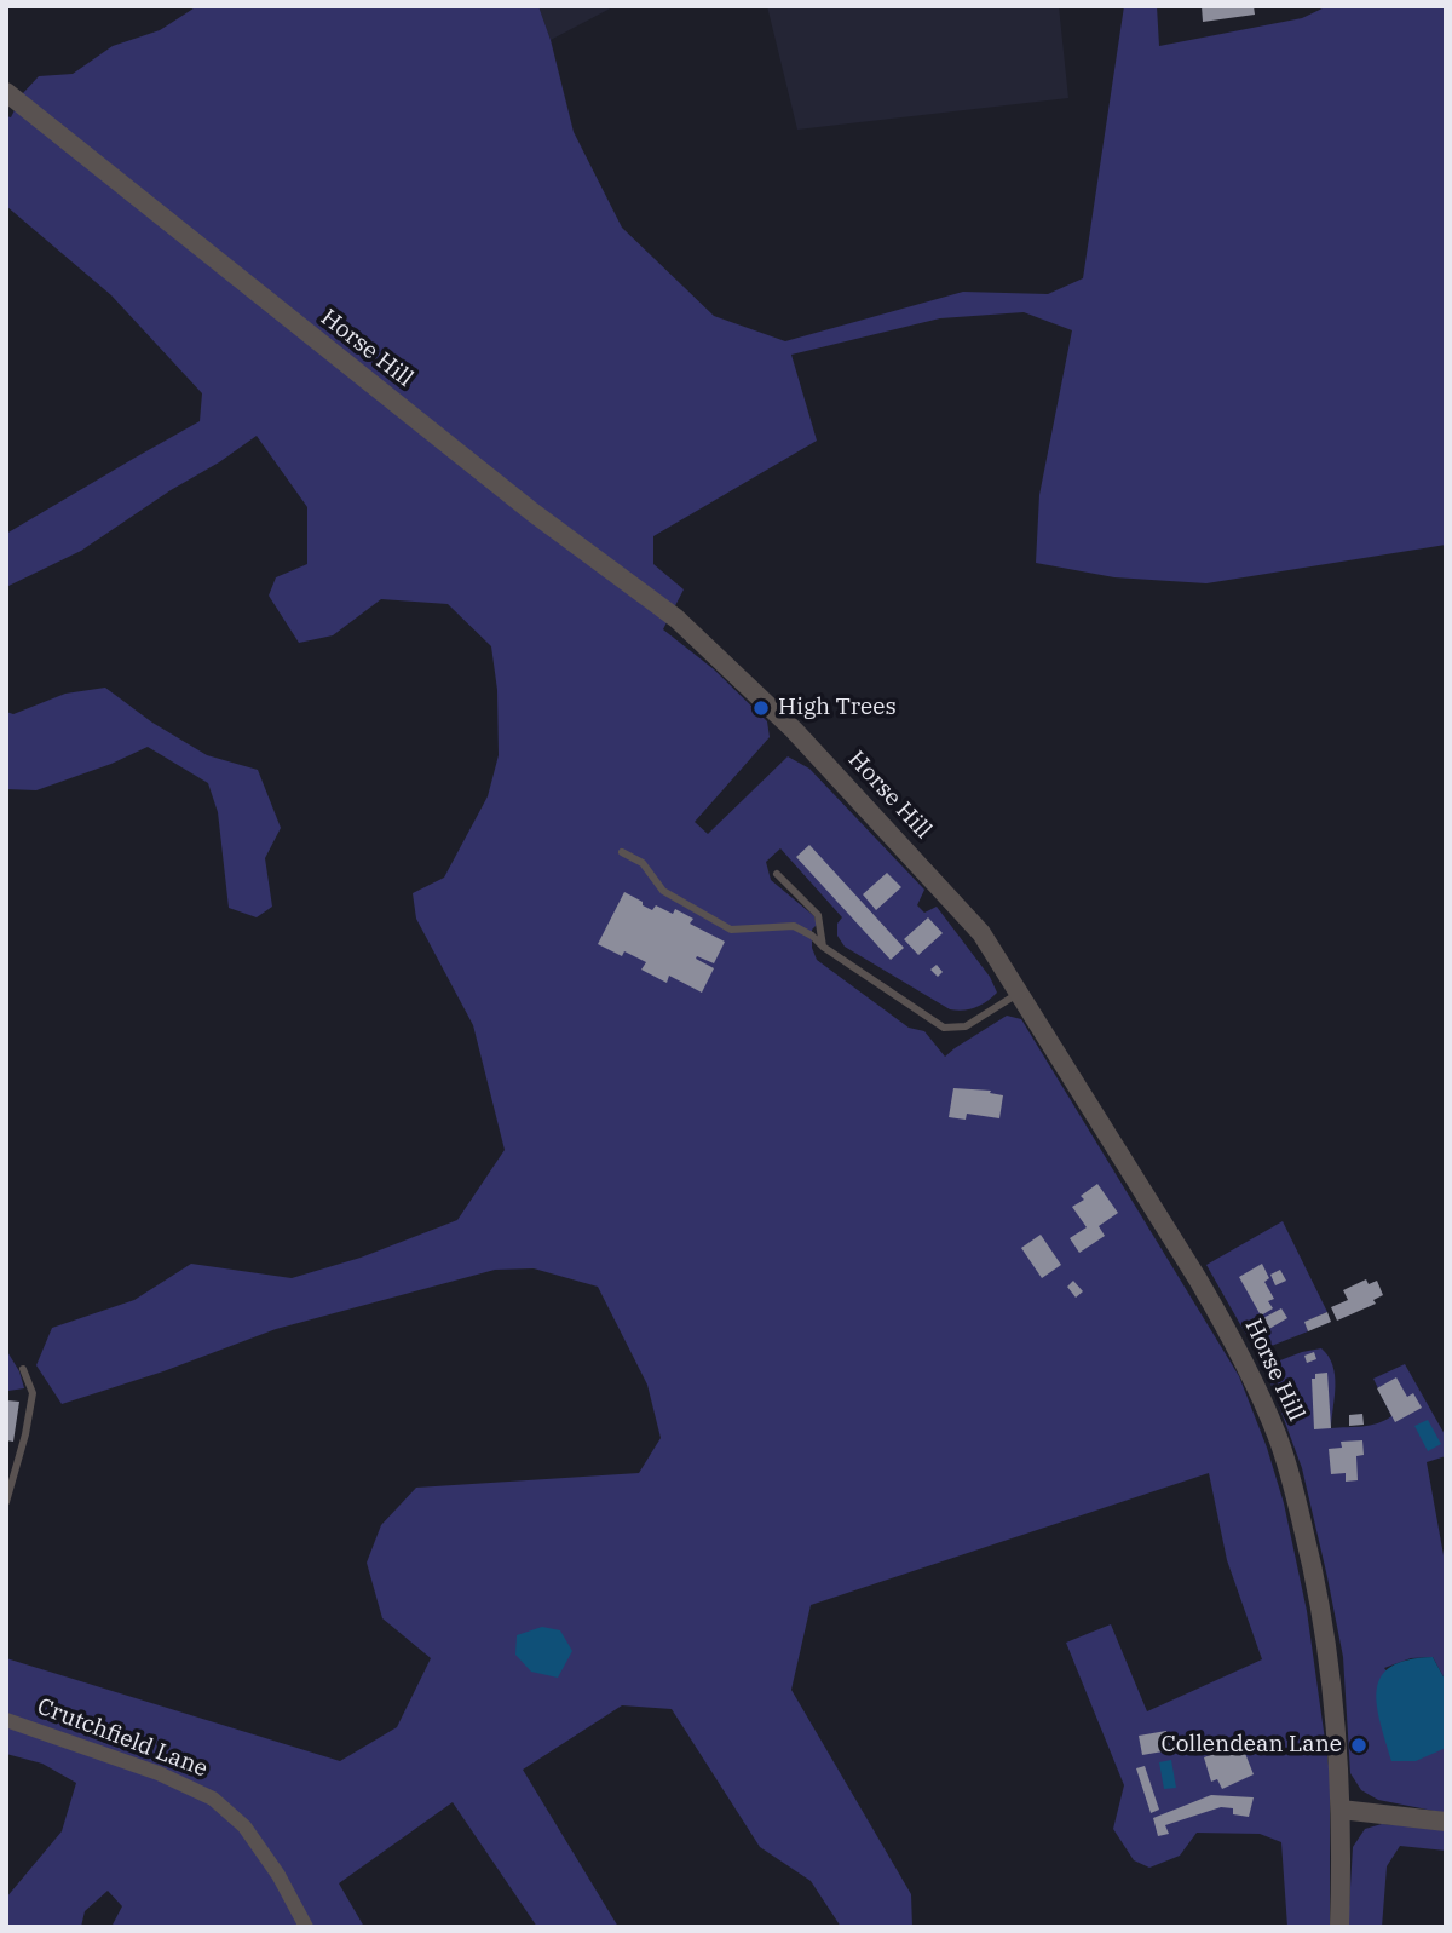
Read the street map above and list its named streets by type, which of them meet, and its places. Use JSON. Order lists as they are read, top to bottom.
{
  "streets": {
    "street": ["Horse Hill", "Crutchfield Lane"]
  },
  "places": ["High Trees", "Collendean Lane"]
}
